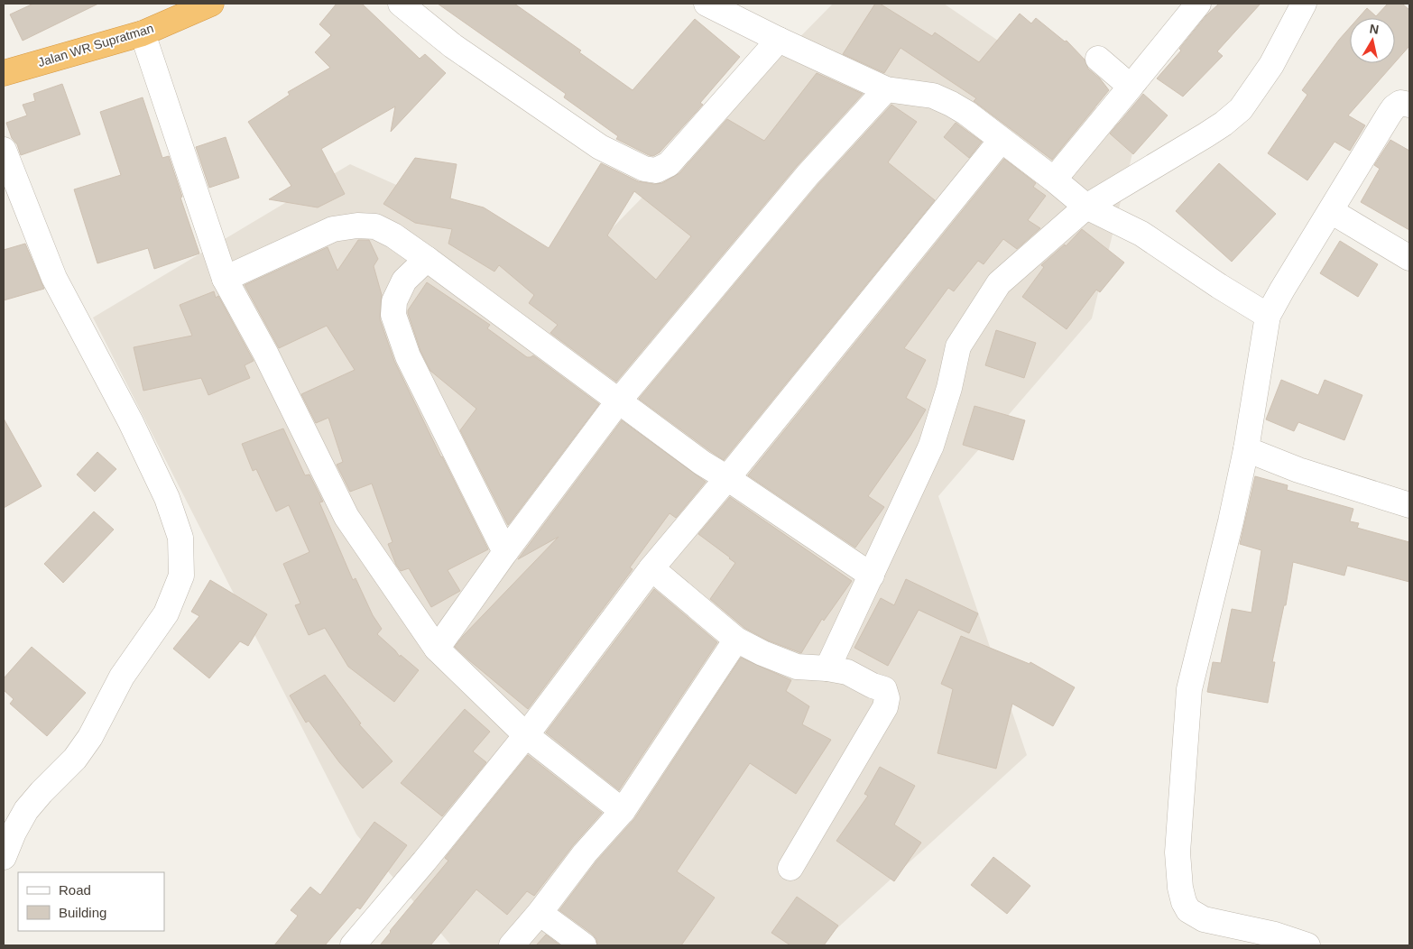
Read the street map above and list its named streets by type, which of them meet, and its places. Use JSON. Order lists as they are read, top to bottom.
{
  "streets": {
    "highway": ["Jalan WR Supratman"]
  },
  "legend": ["Road", "Building"],
  "north": "top"
}
